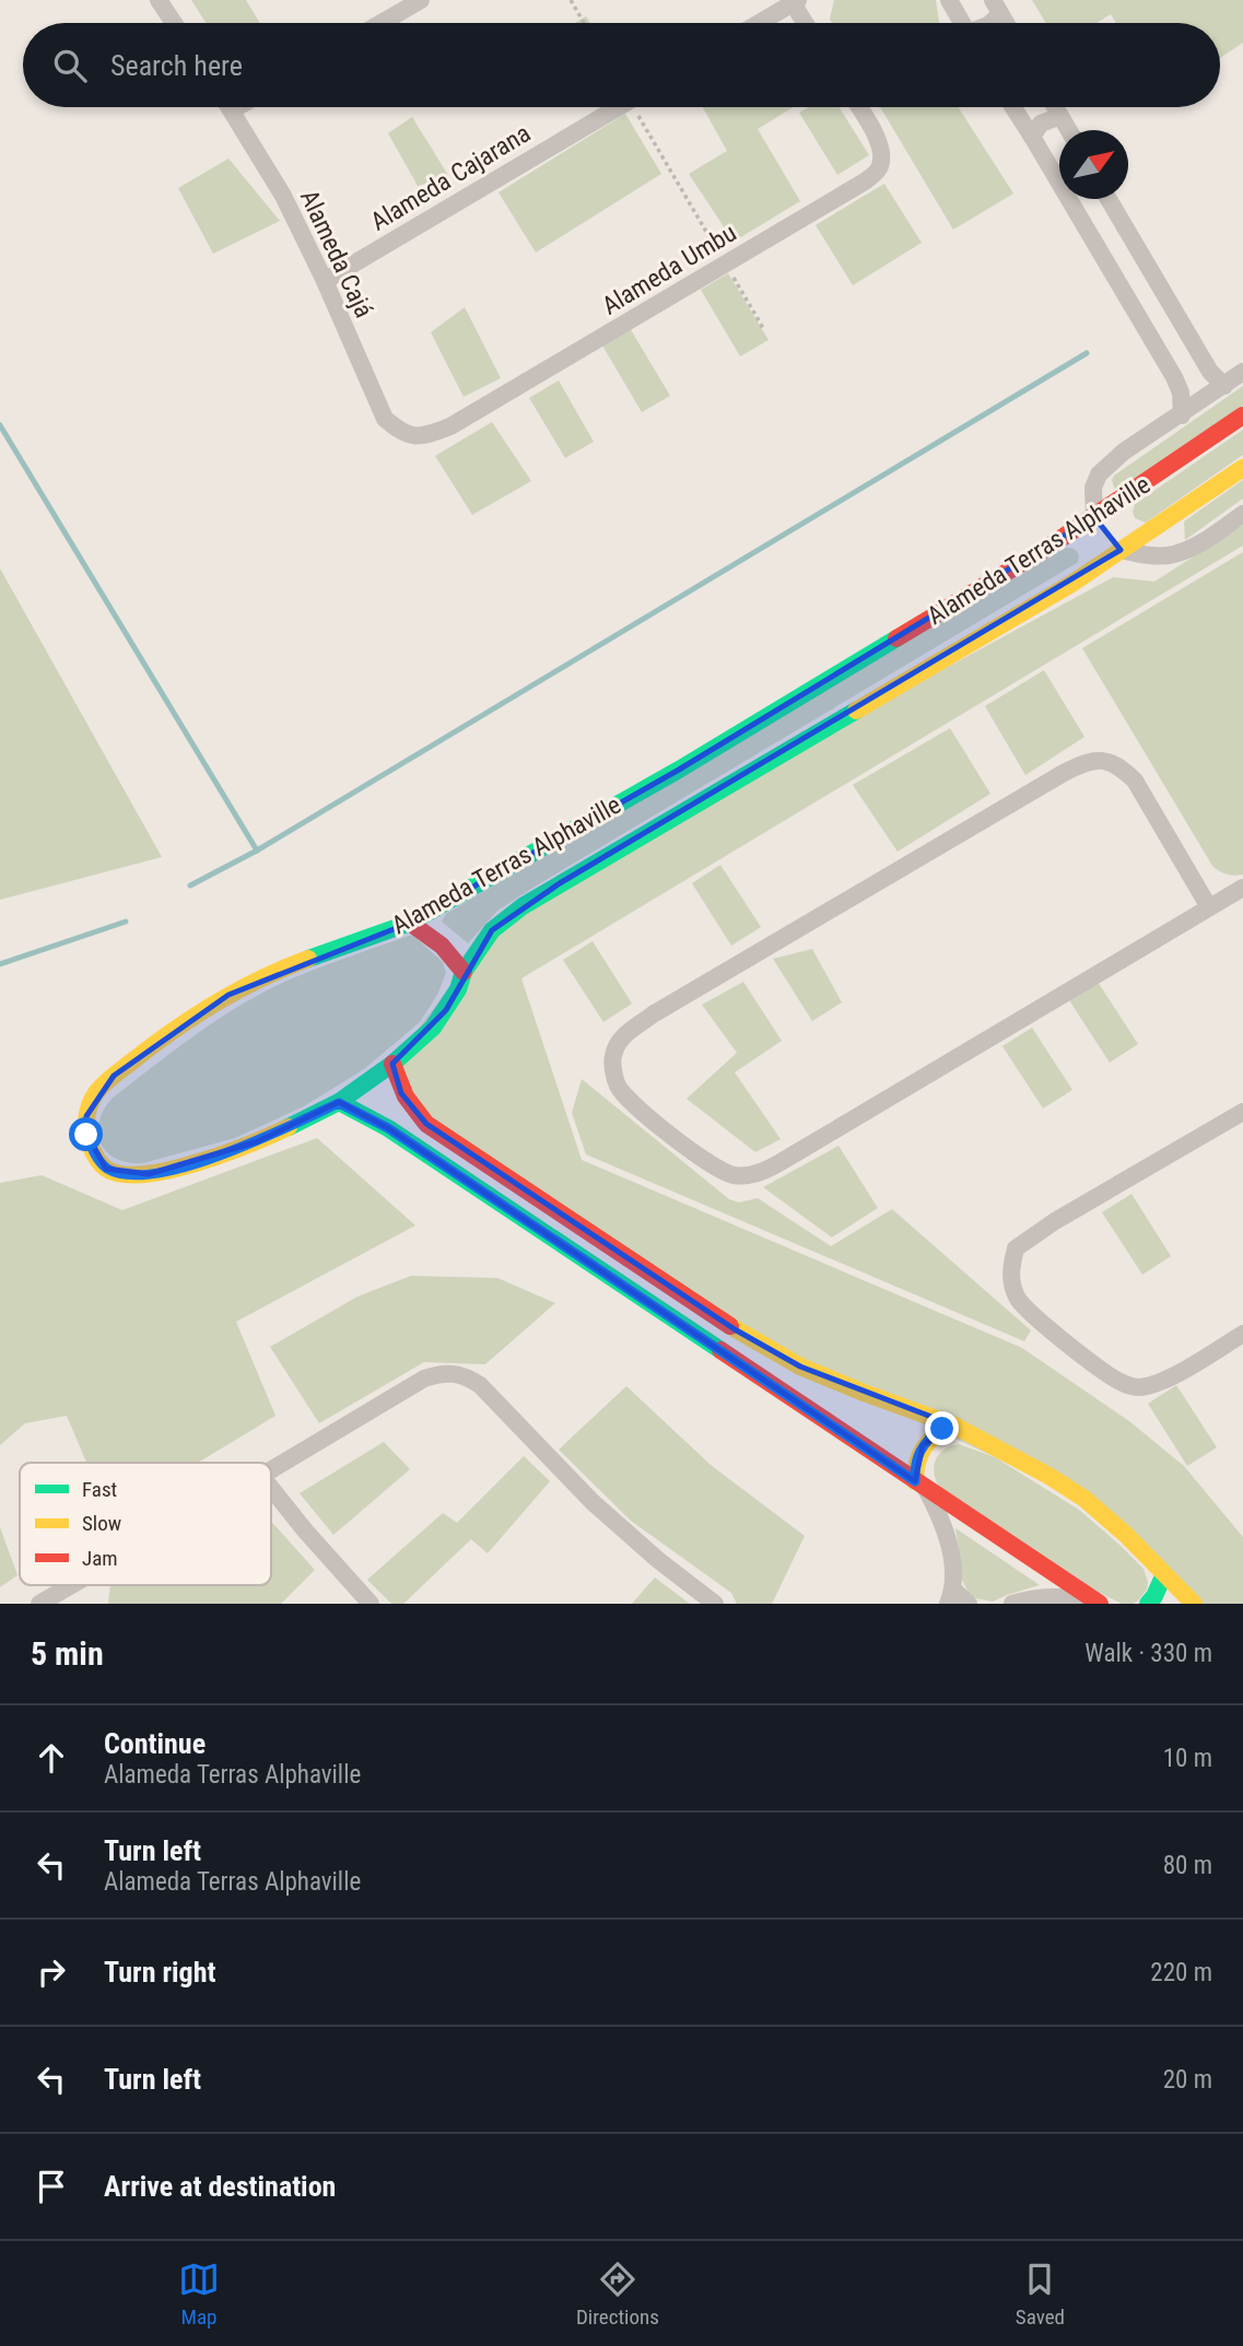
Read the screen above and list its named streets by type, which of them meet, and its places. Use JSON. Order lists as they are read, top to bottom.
{
  "streets": {
    "street": [
      "Alameda Cajarana",
      "Alameda Cajá",
      "Alameda Umbu",
      "Alameda Terras Alphaville"
    ]
  },
  "crossings": [
    ["Alameda Cajarana", "Alameda Cajá"],
    ["Alameda Cajá", "Alameda Umbu"]
  ],
  "legend": ["Fast", "Slow", "Jam"],
  "north": "top right",
  "page": {
    "search": "Search here",
    "heading": ["5 min", "Walk · 330 m"],
    "list": [
      ["Continue", "Alameda Terras Alphaville", "10 m"],
      ["Turn left", "Alameda Terras Alphaville", "80 m"],
      ["Turn right", "220 m"],
      ["Turn left", "20 m"],
      "Arrive at destination"
    ],
    "nav": ["Map", "Directions", "Saved"]
  }
}
